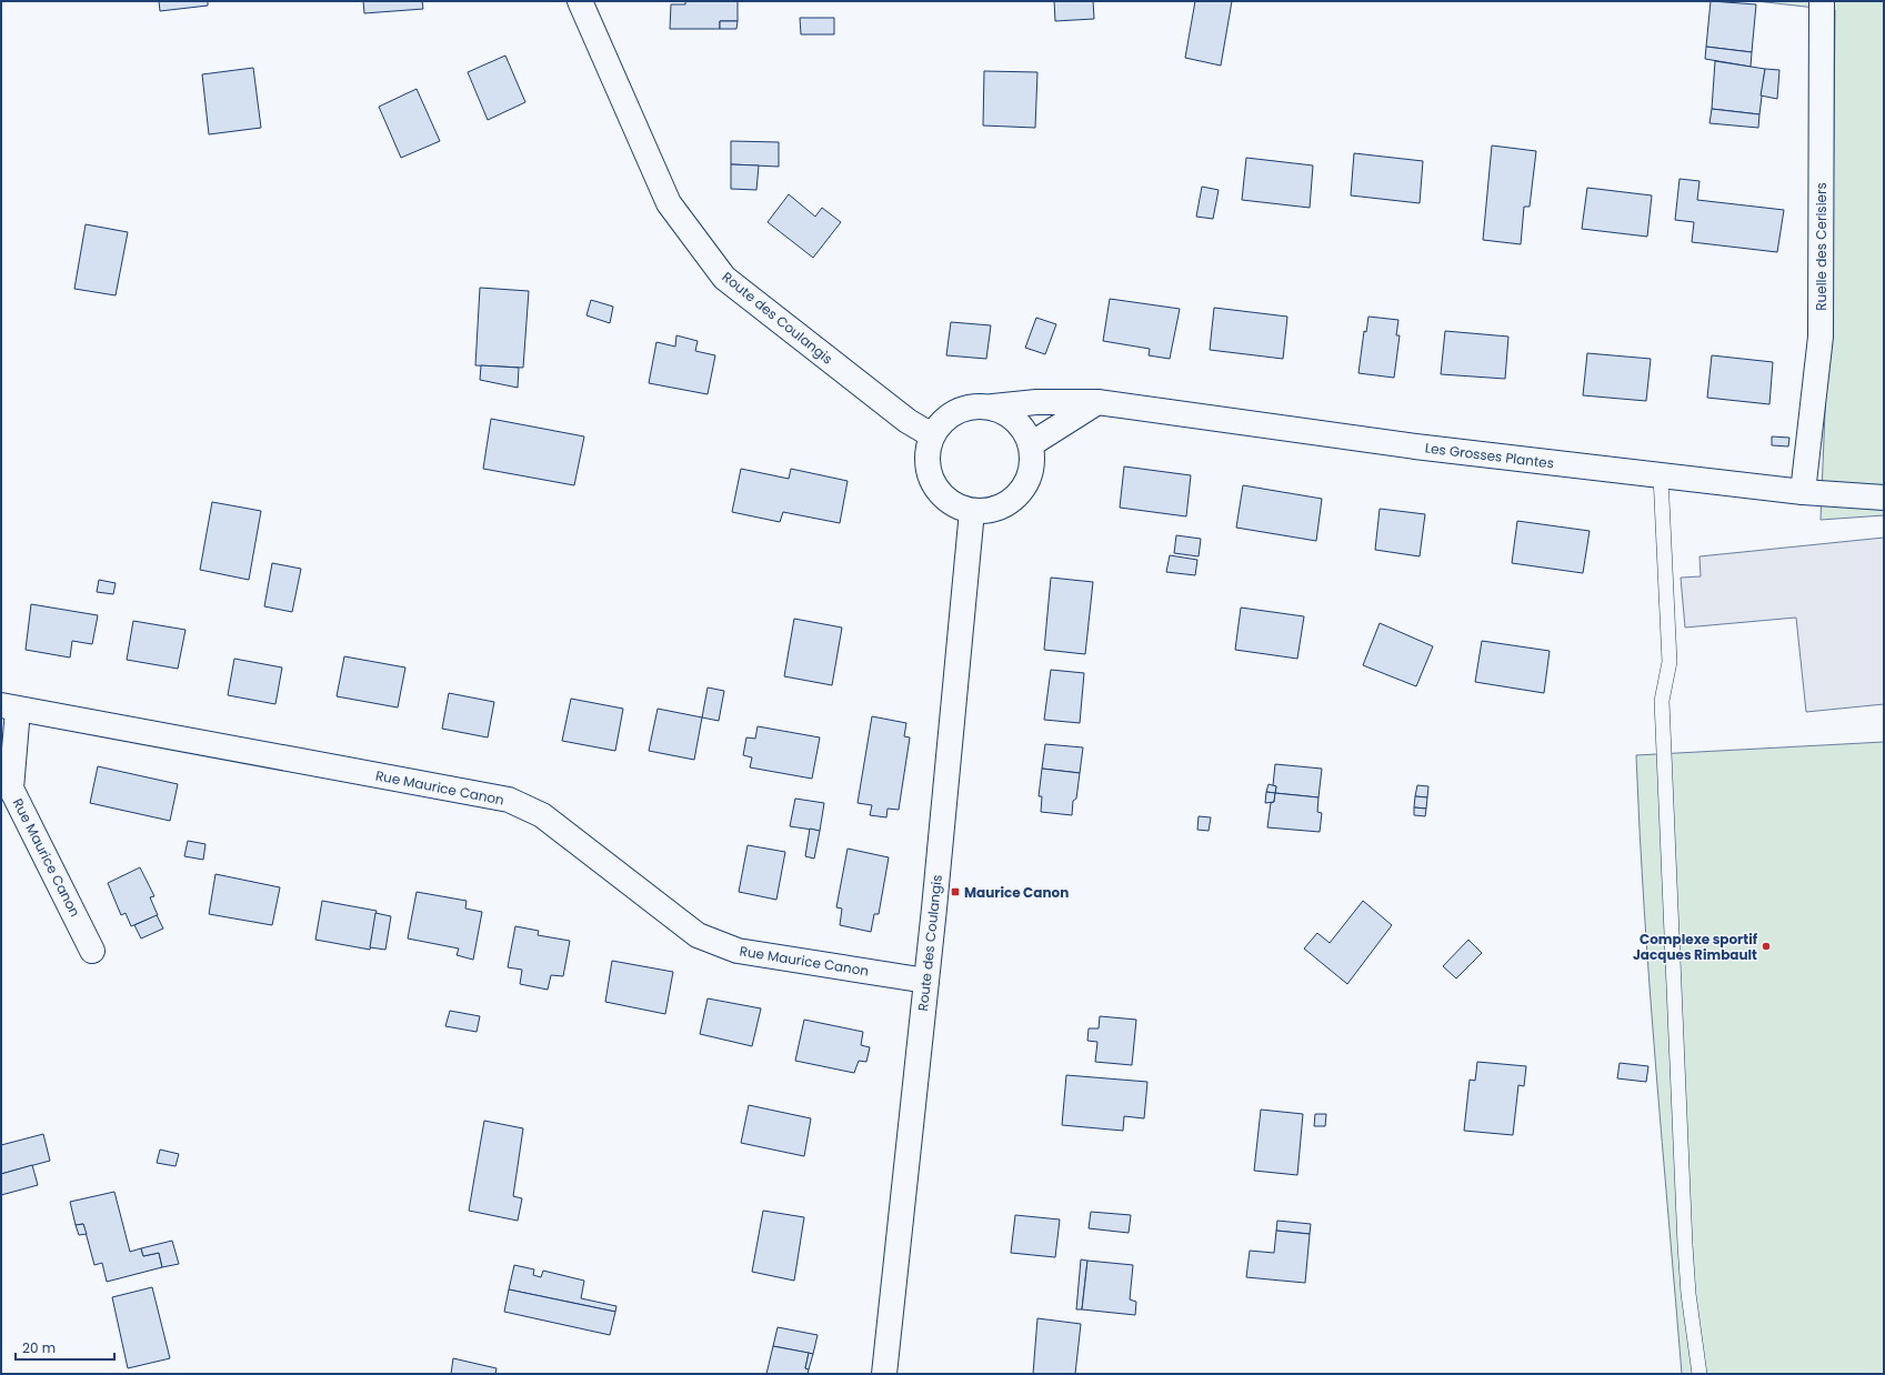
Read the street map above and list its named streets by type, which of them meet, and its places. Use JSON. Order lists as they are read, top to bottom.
{
  "streets": {
    "street": [
      "Ruelle des Cerisiers",
      "Route des Coulangis",
      "Les Grosses Plantes",
      "Rue Maurice Canon"
    ]
  },
  "crossings": [
    ["Ruelle des Cerisiers", "Les Grosses Plantes"],
    ["Route des Coulangis", "Les Grosses Plantes"],
    ["Route des Coulangis", "Rue Maurice Canon"]
  ],
  "places": {
    "transit": ["Maurice Canon"],
    "other": ["Complexe sportif Jacques Rimbault"]
  },
  "scale_bar": "20 m"
}
